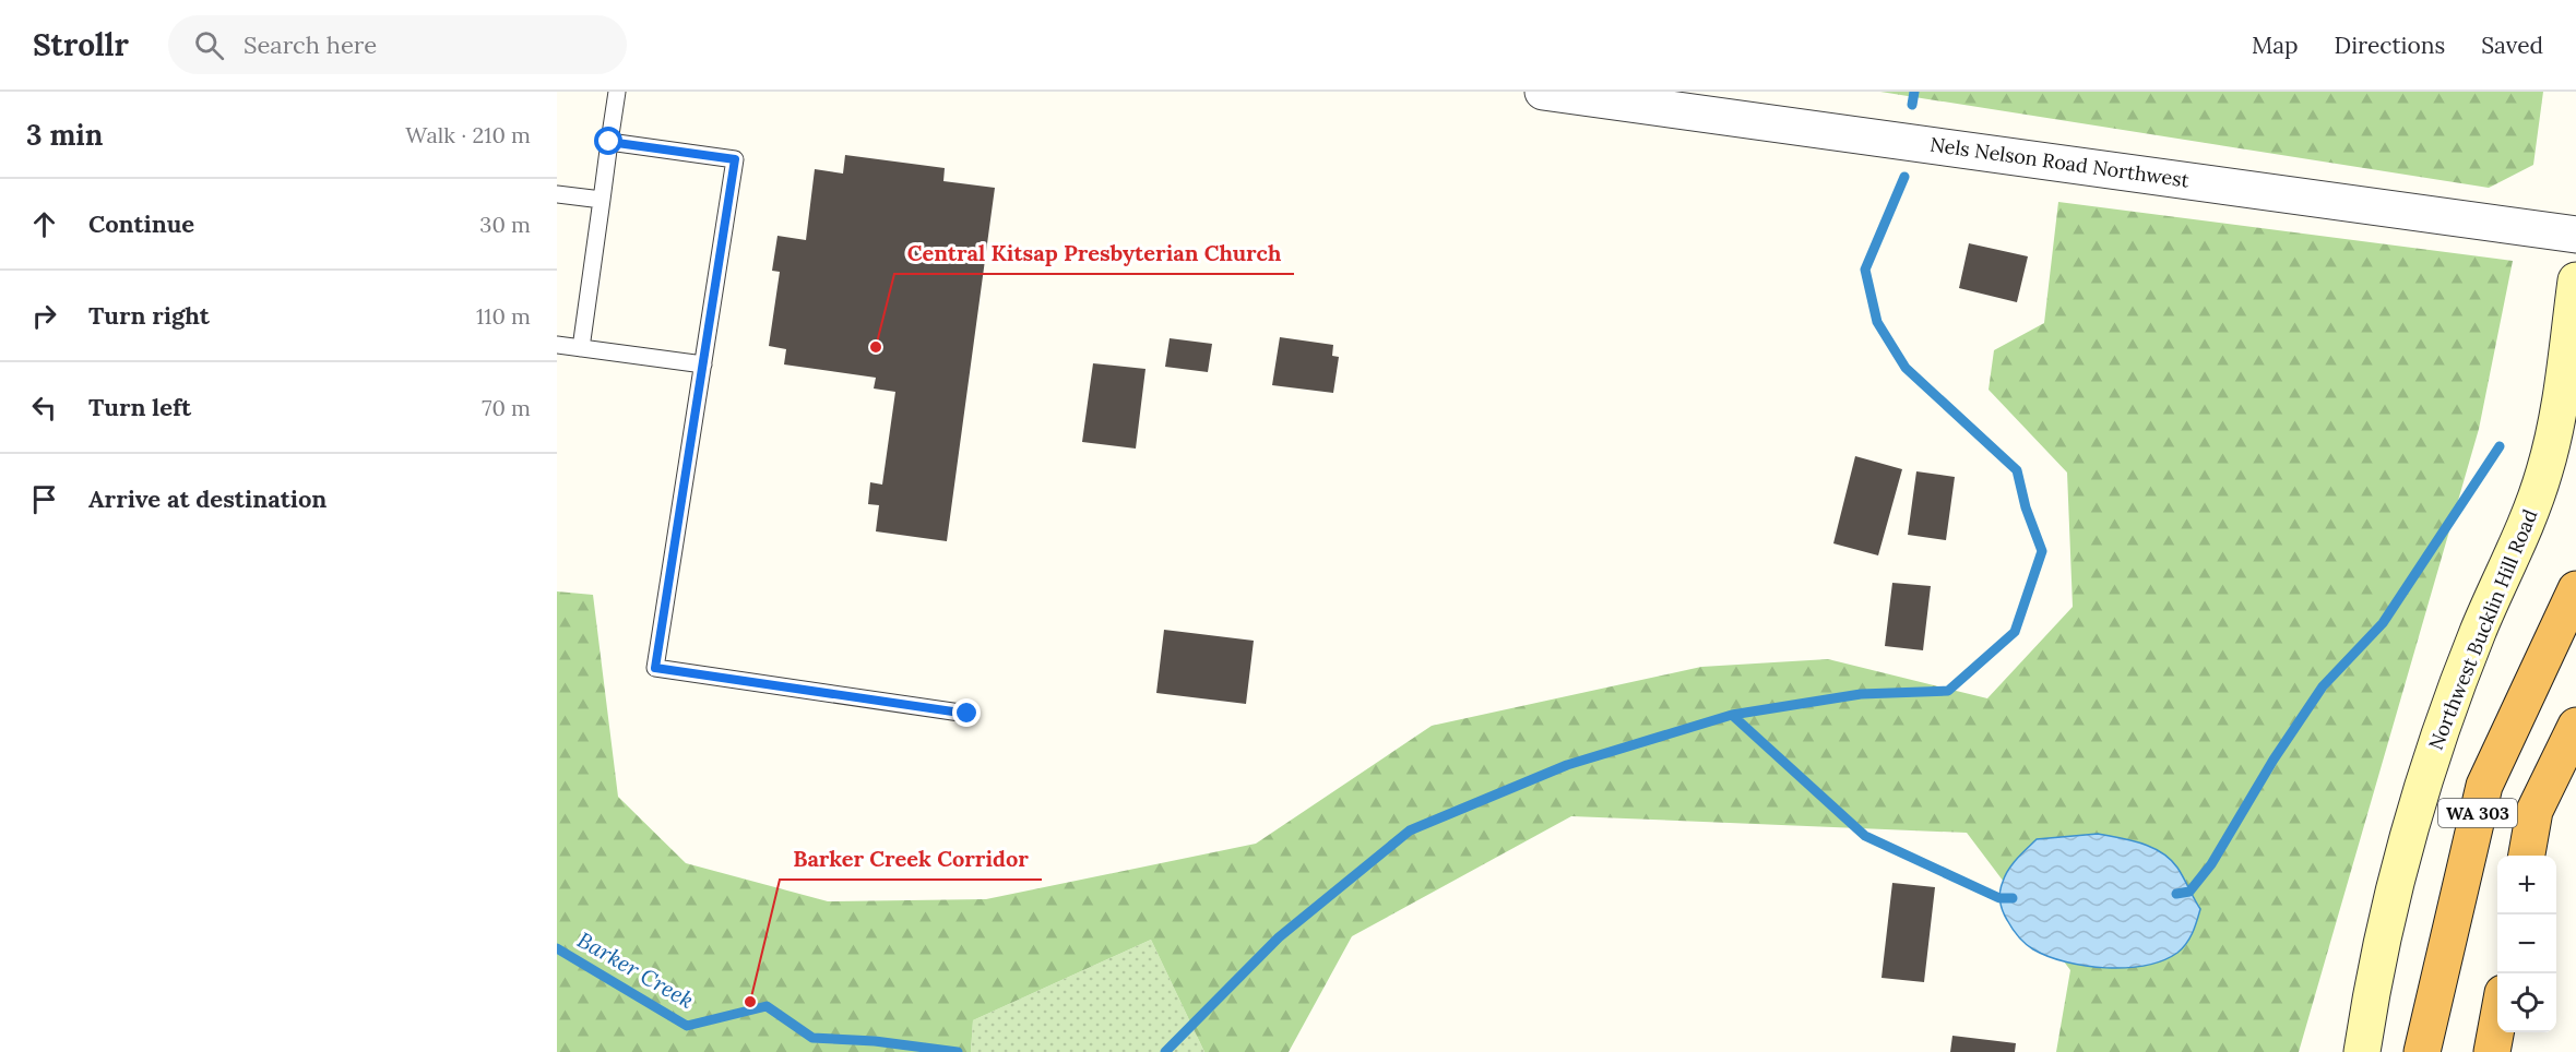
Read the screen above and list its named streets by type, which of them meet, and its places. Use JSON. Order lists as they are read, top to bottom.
{
  "streets": {
    "highway": ["WA 303"],
    "main road": ["Northwest Bucklin Hill Road"],
    "street": ["Nels Nelson Road Northwest"]
  },
  "water": ["Barker Creek"],
  "places": ["Central Kitsap Presbyterian Church", "Barker Creek Corridor"],
  "page": {
    "header": "Strollr",
    "search": "Search here",
    "nav": ["Map", "Directions", "Saved"],
    "heading": ["3 min", "Walk · 210 m"],
    "list": [
      ["Continue", "30 m"],
      ["Turn right", "110 m"],
      ["Turn left", "70 m"],
      "Arrive at destination"
    ],
    "map_buttons": ["+", "−"]
  }
}
